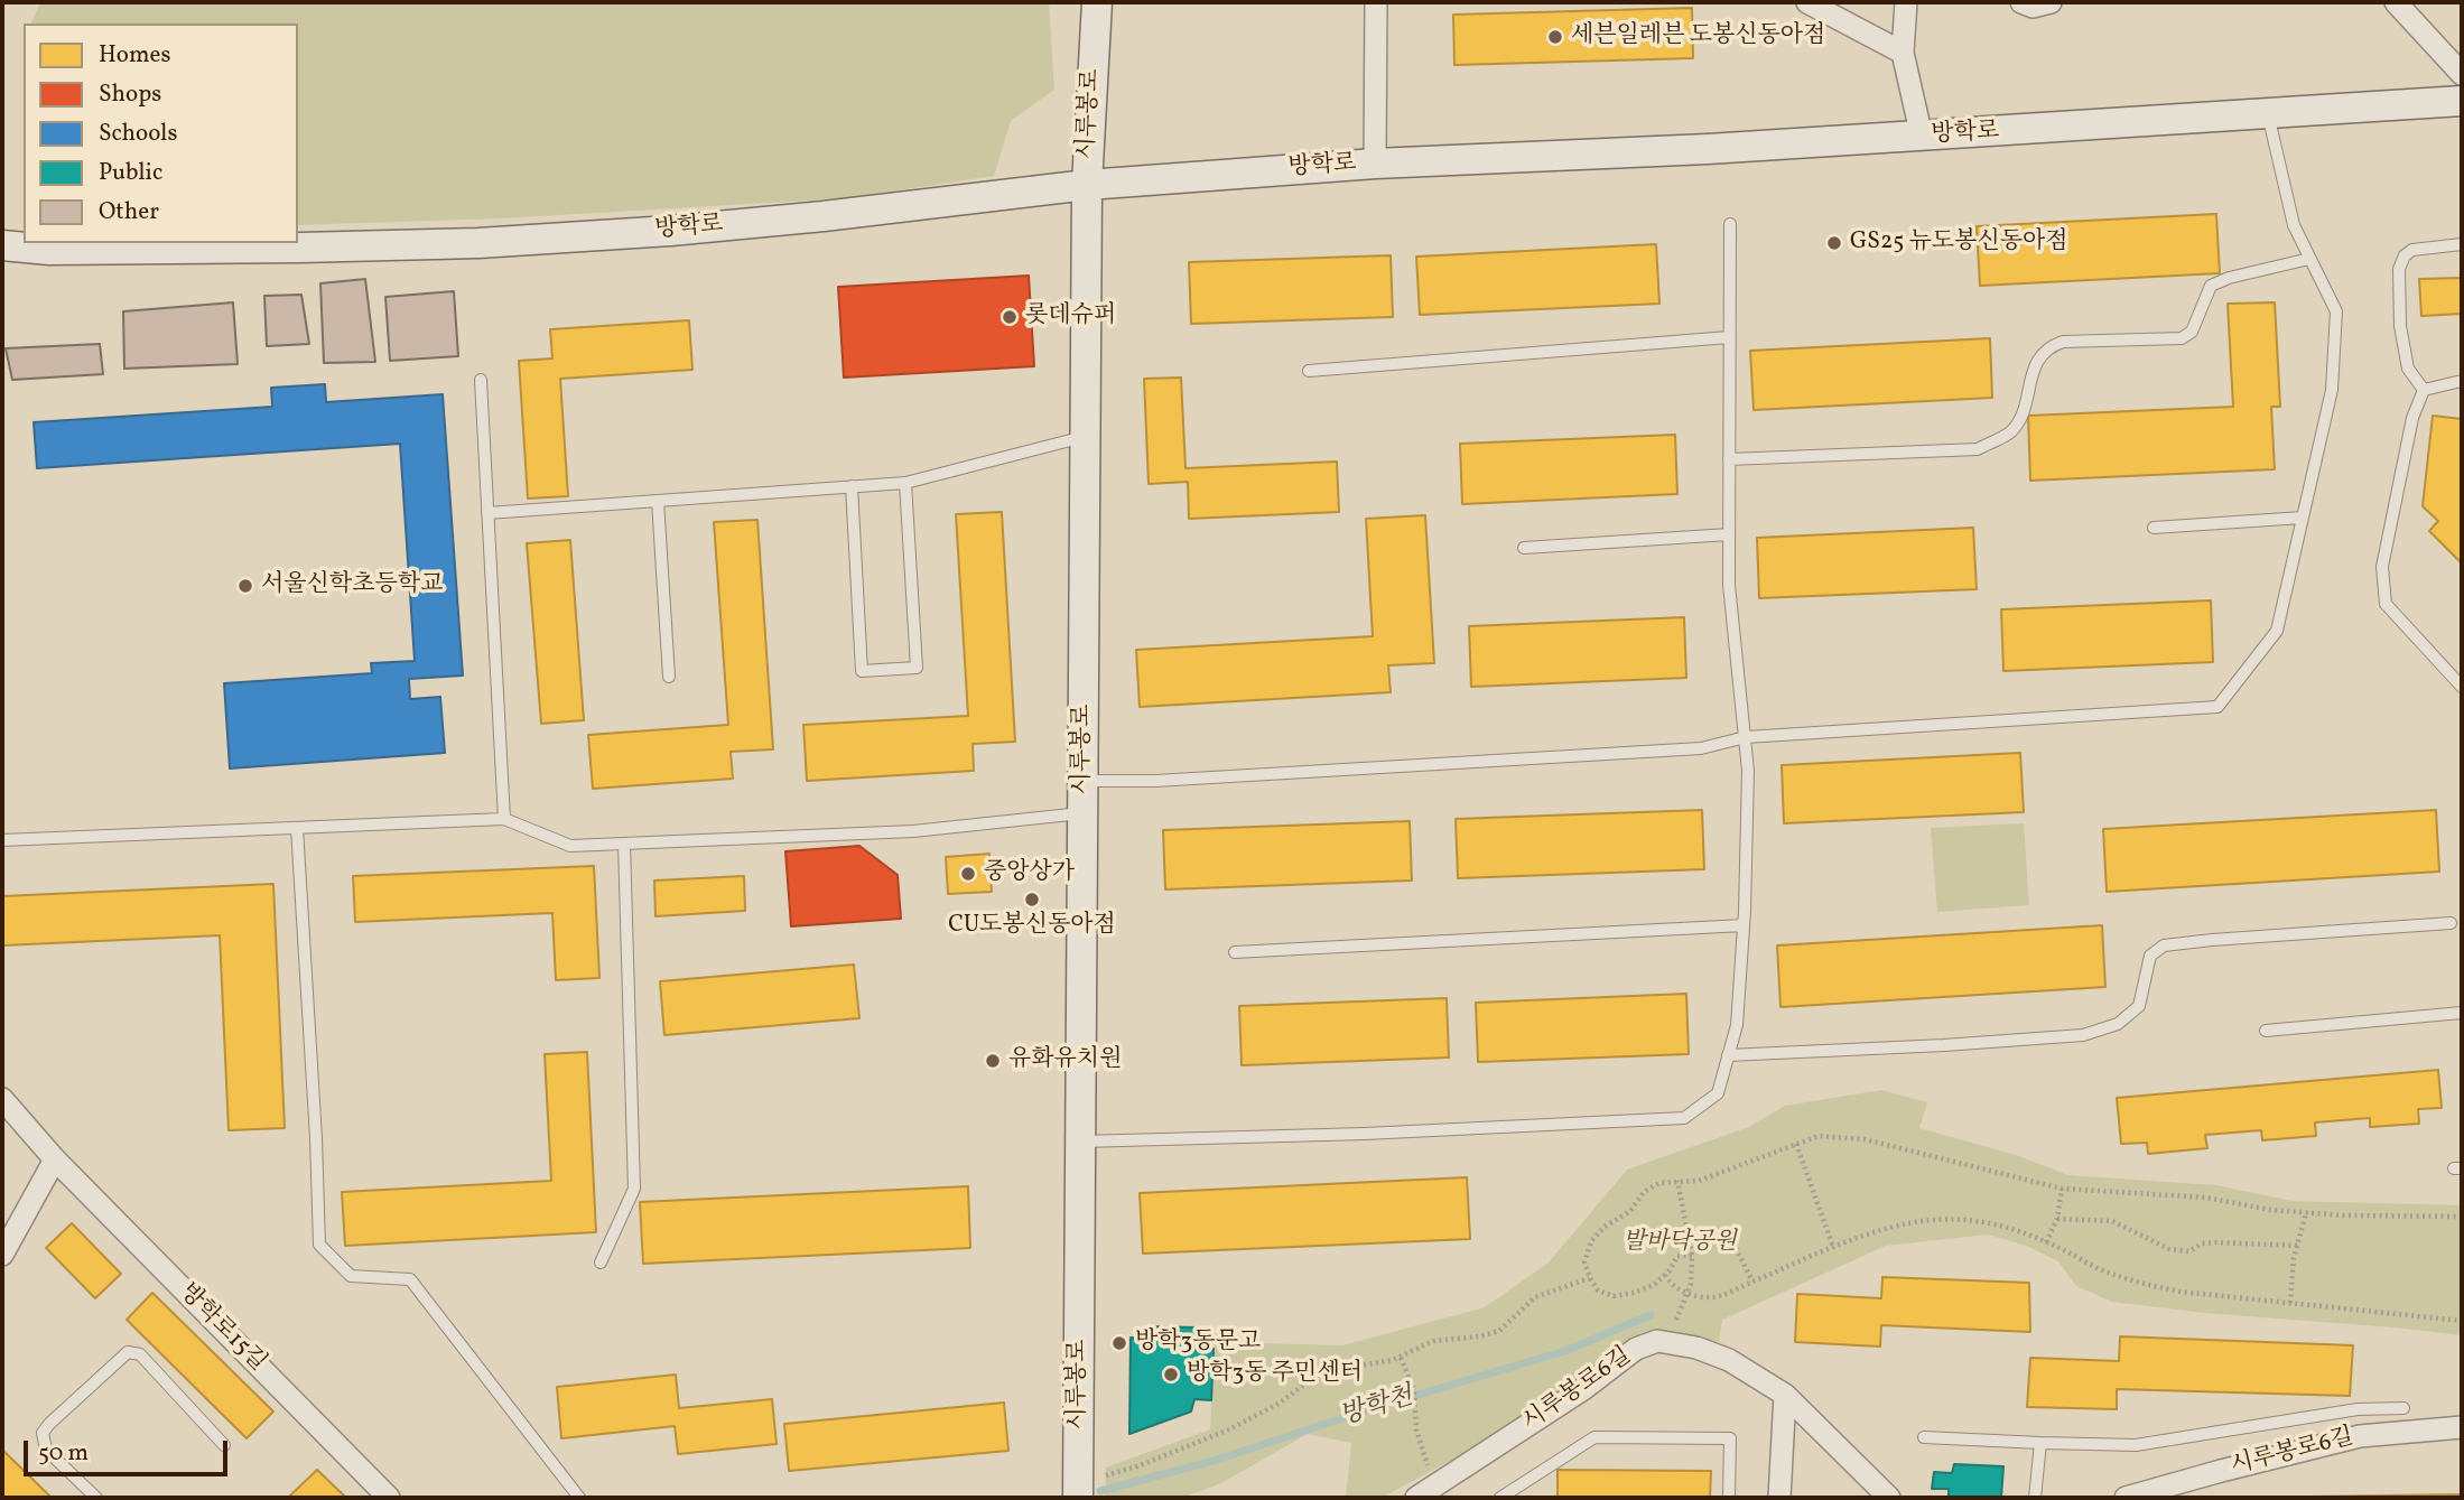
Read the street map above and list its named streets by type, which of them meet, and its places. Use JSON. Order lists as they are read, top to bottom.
{
  "streets": {
    "main road": ["시루봉로", "방학로"],
    "street": ["방학로15길", "시루봉로6길"]
  },
  "crossings": [
    ["시루봉로", "방학로"]
  ],
  "water": ["방학천"],
  "parks": ["발바닥공원"],
  "places": [
    "세븐일레븐 도봉신동아점",
    "GS25 뉴도봉신동아점",
    "롯데슈퍼",
    "서울신학초등학교",
    "중앙상가",
    "CU도봉신동아점",
    "유화유치원",
    "방학3동문고",
    "방학3동 주민센터"
  ],
  "legend": [
    "Homes",
    "Shops",
    "Schools",
    "Public",
    "Other"
  ],
  "scale_bar": "50 m"
}
